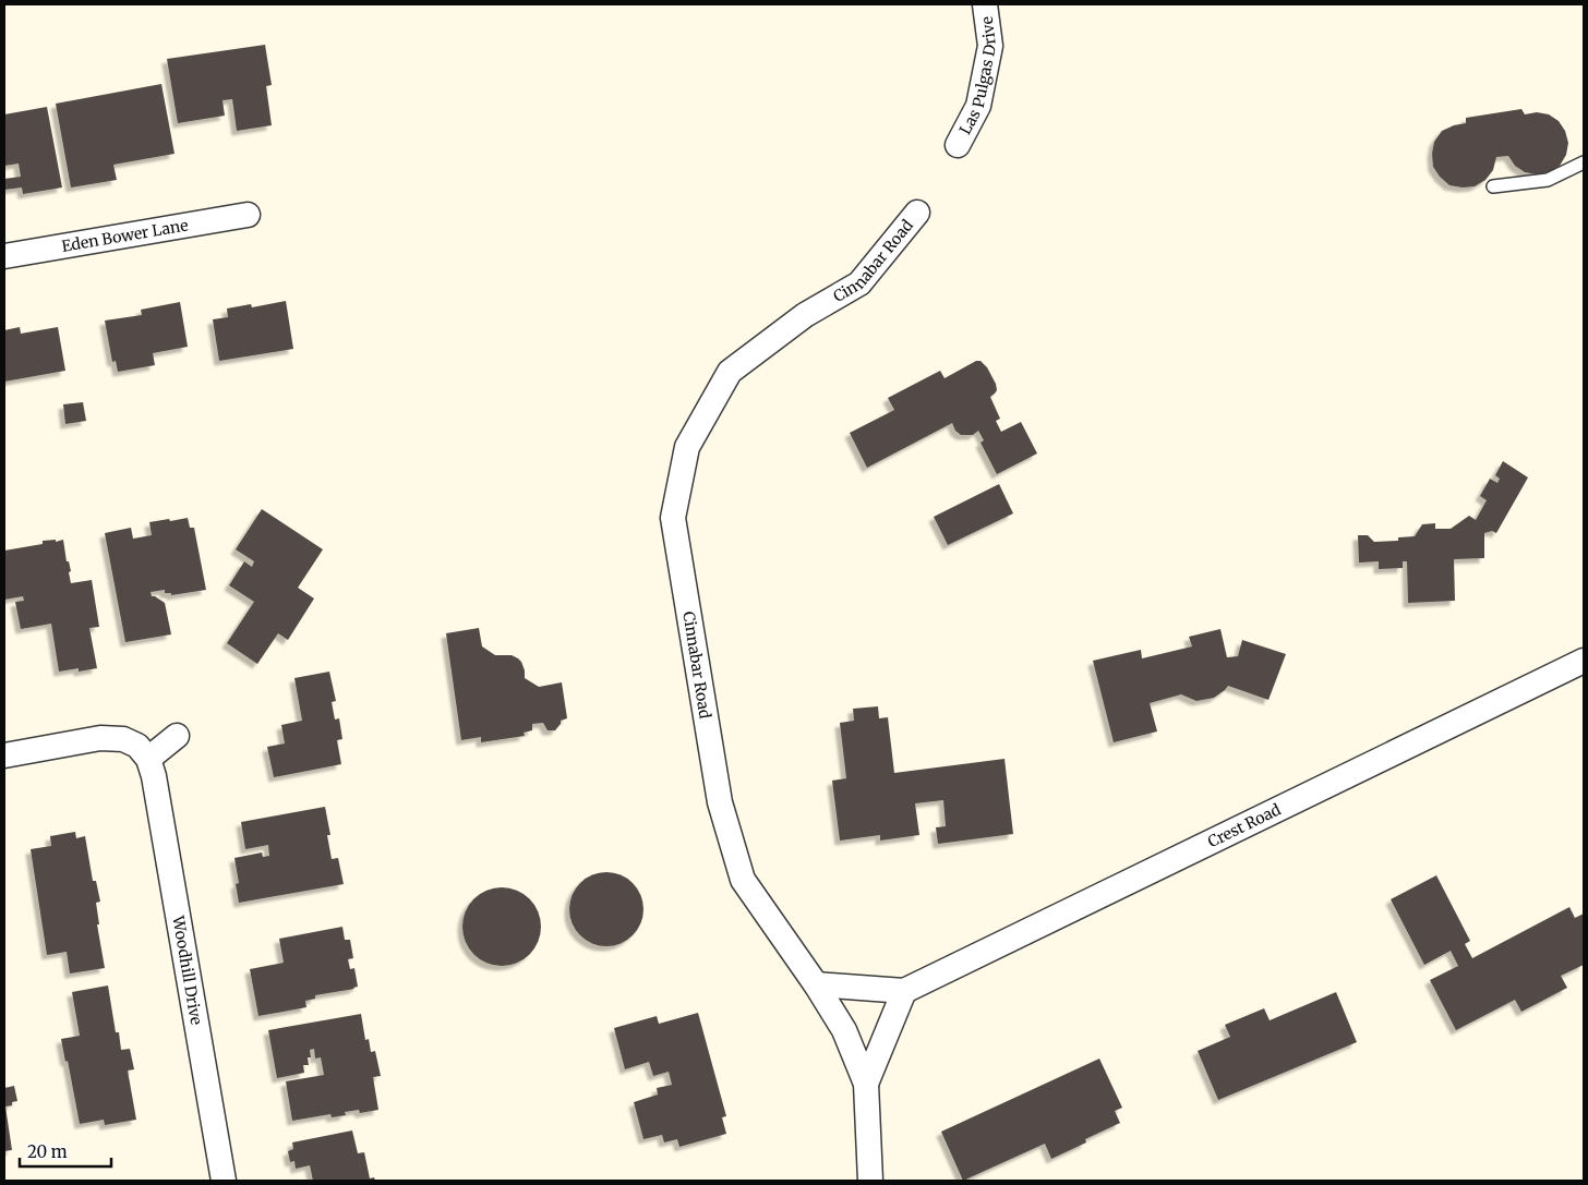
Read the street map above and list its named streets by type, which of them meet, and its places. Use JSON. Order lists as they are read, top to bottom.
{
  "streets": {
    "street": [
      "Las Pulgas Drive",
      "Eden Bower Lane",
      "Cinnabar Road",
      "Crest Road",
      "Woodhill Drive"
    ]
  },
  "scale_bar": "20 m"
}
